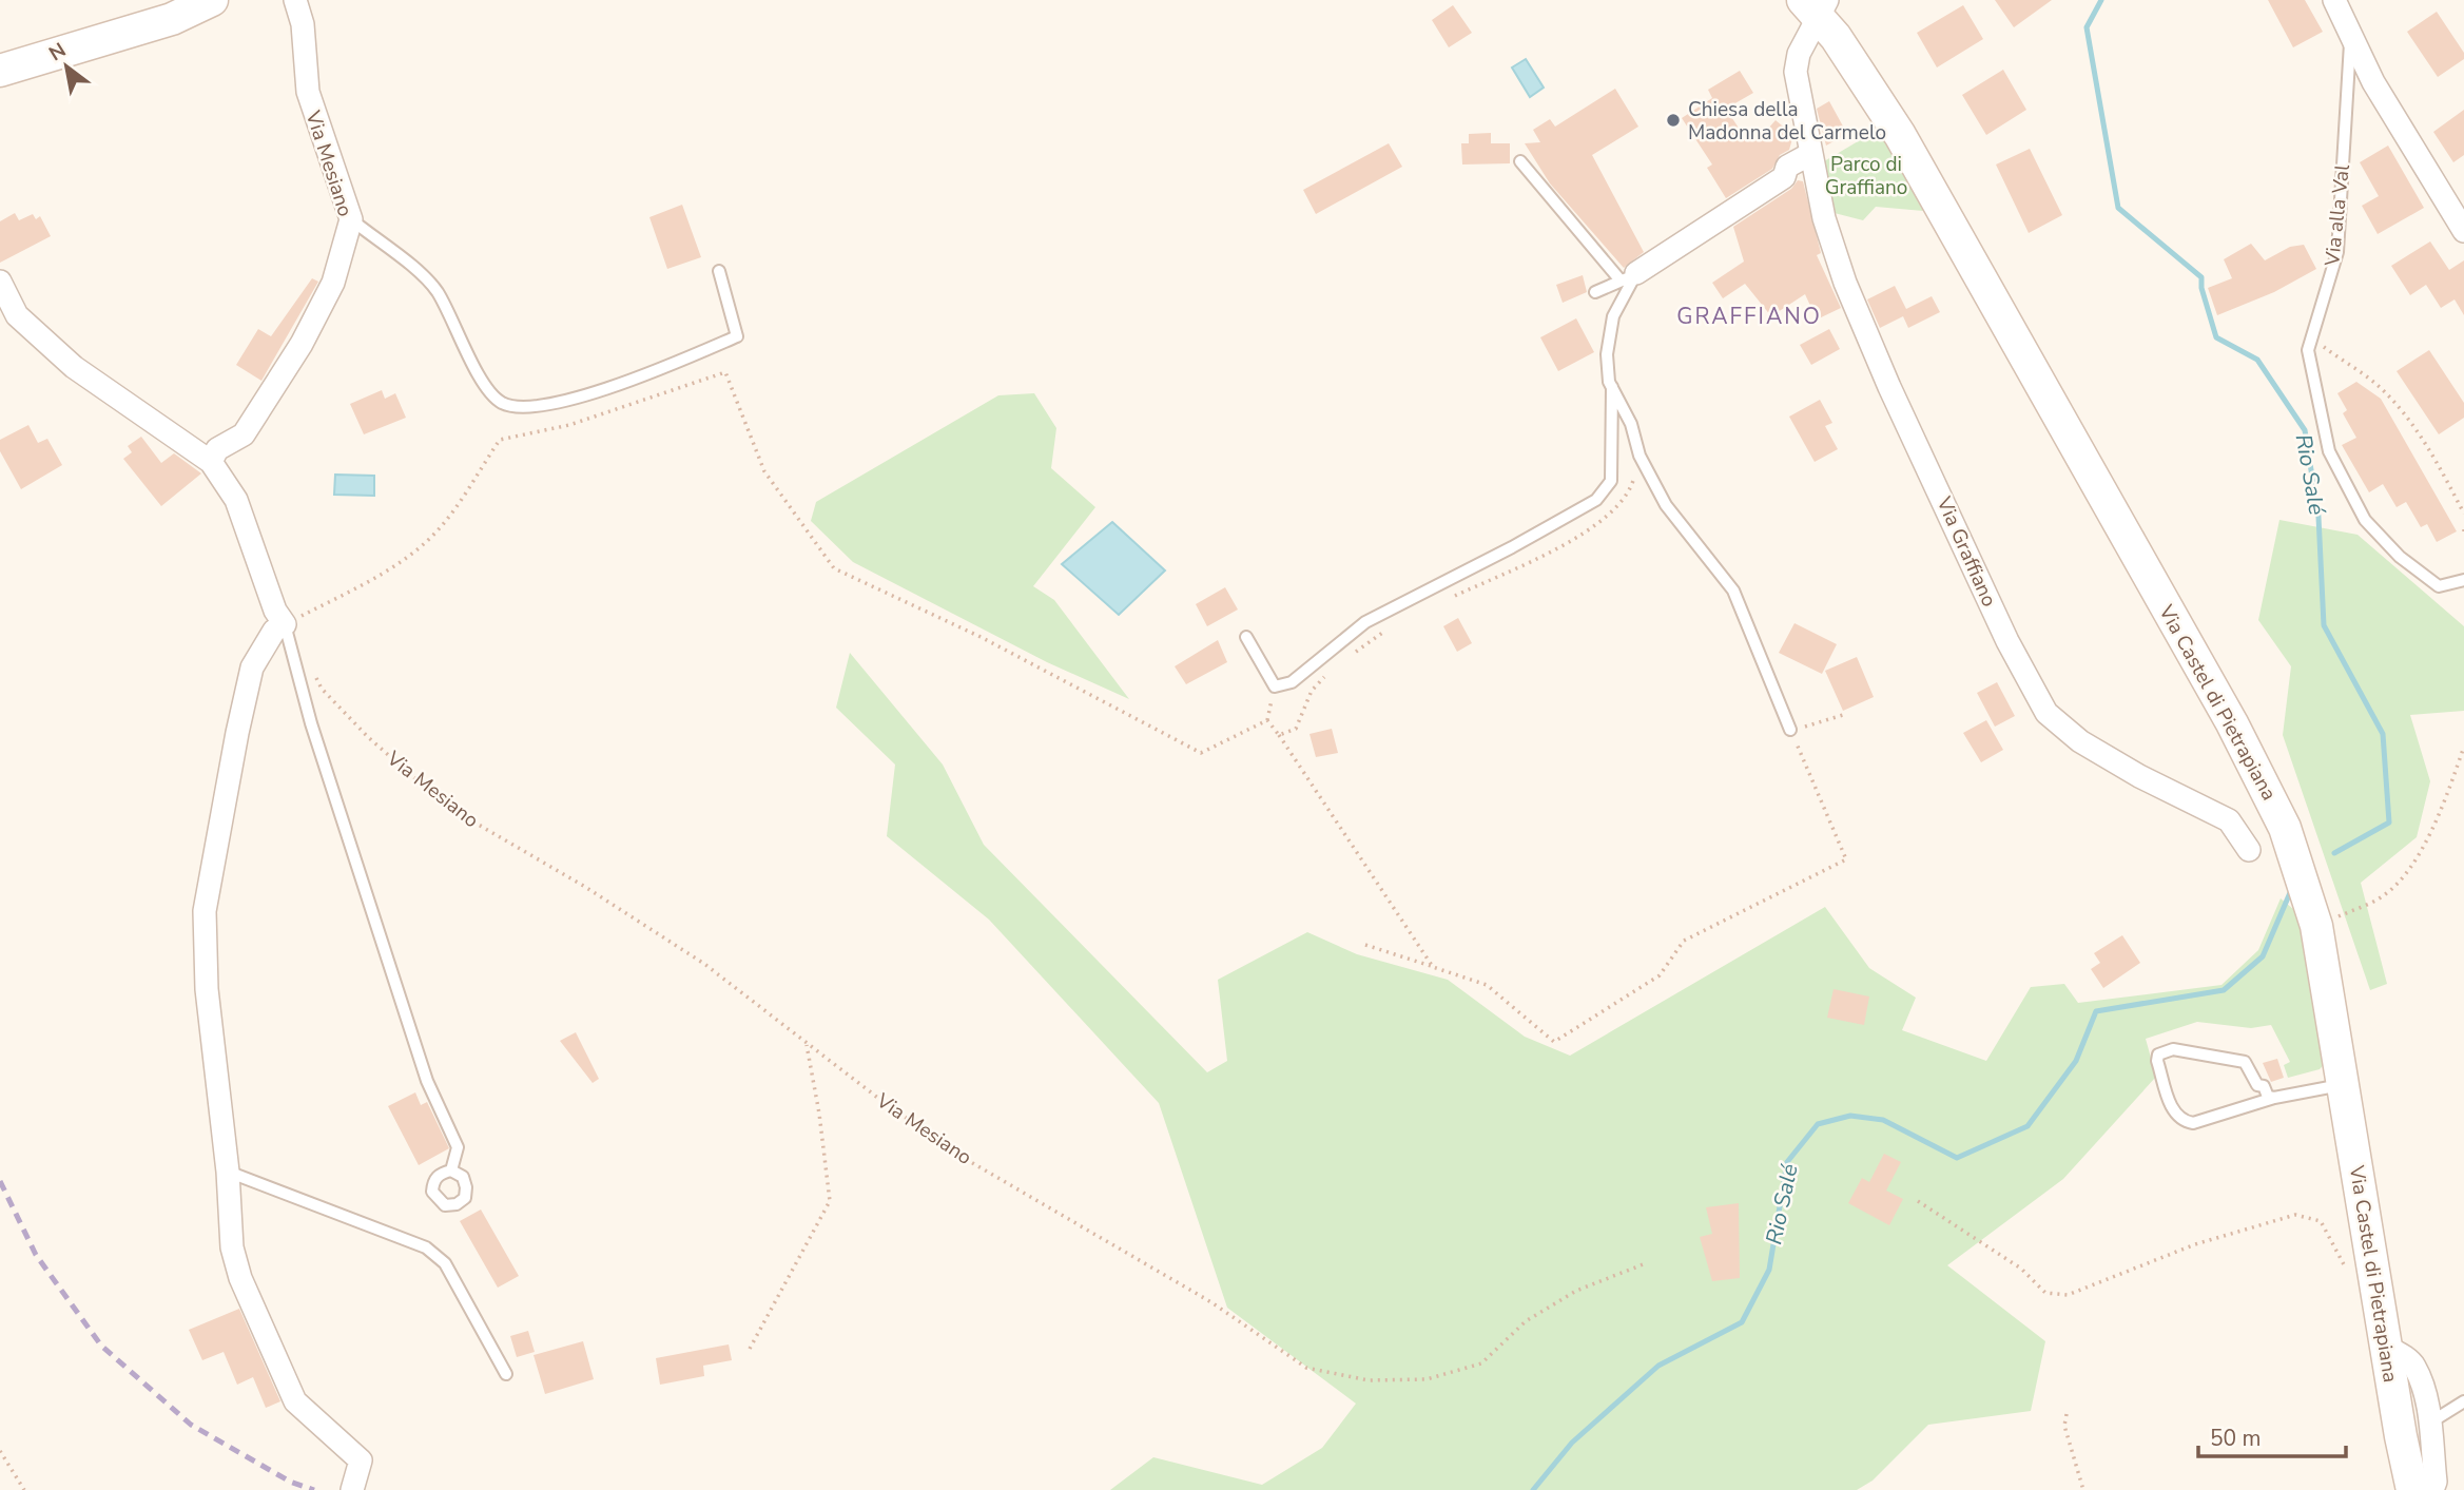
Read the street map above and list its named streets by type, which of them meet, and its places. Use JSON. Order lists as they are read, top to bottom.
{
  "streets": {
    "main road": ["Via Castel di Pietrapiana"],
    "street": ["Via Mesiano", "Via alla Val", "Via Graffiano"]
  },
  "crossings": [
    ["Via Graffiano", "Via Castel di Pietrapiana"]
  ],
  "districts": ["GRAFFIANO"],
  "water": ["Rio Salé"],
  "parks": ["Parco di Graffiano"],
  "places": ["Chiesa della Madonna del Carmelo"],
  "scale_bar": "50 m",
  "north": "top left"
}
